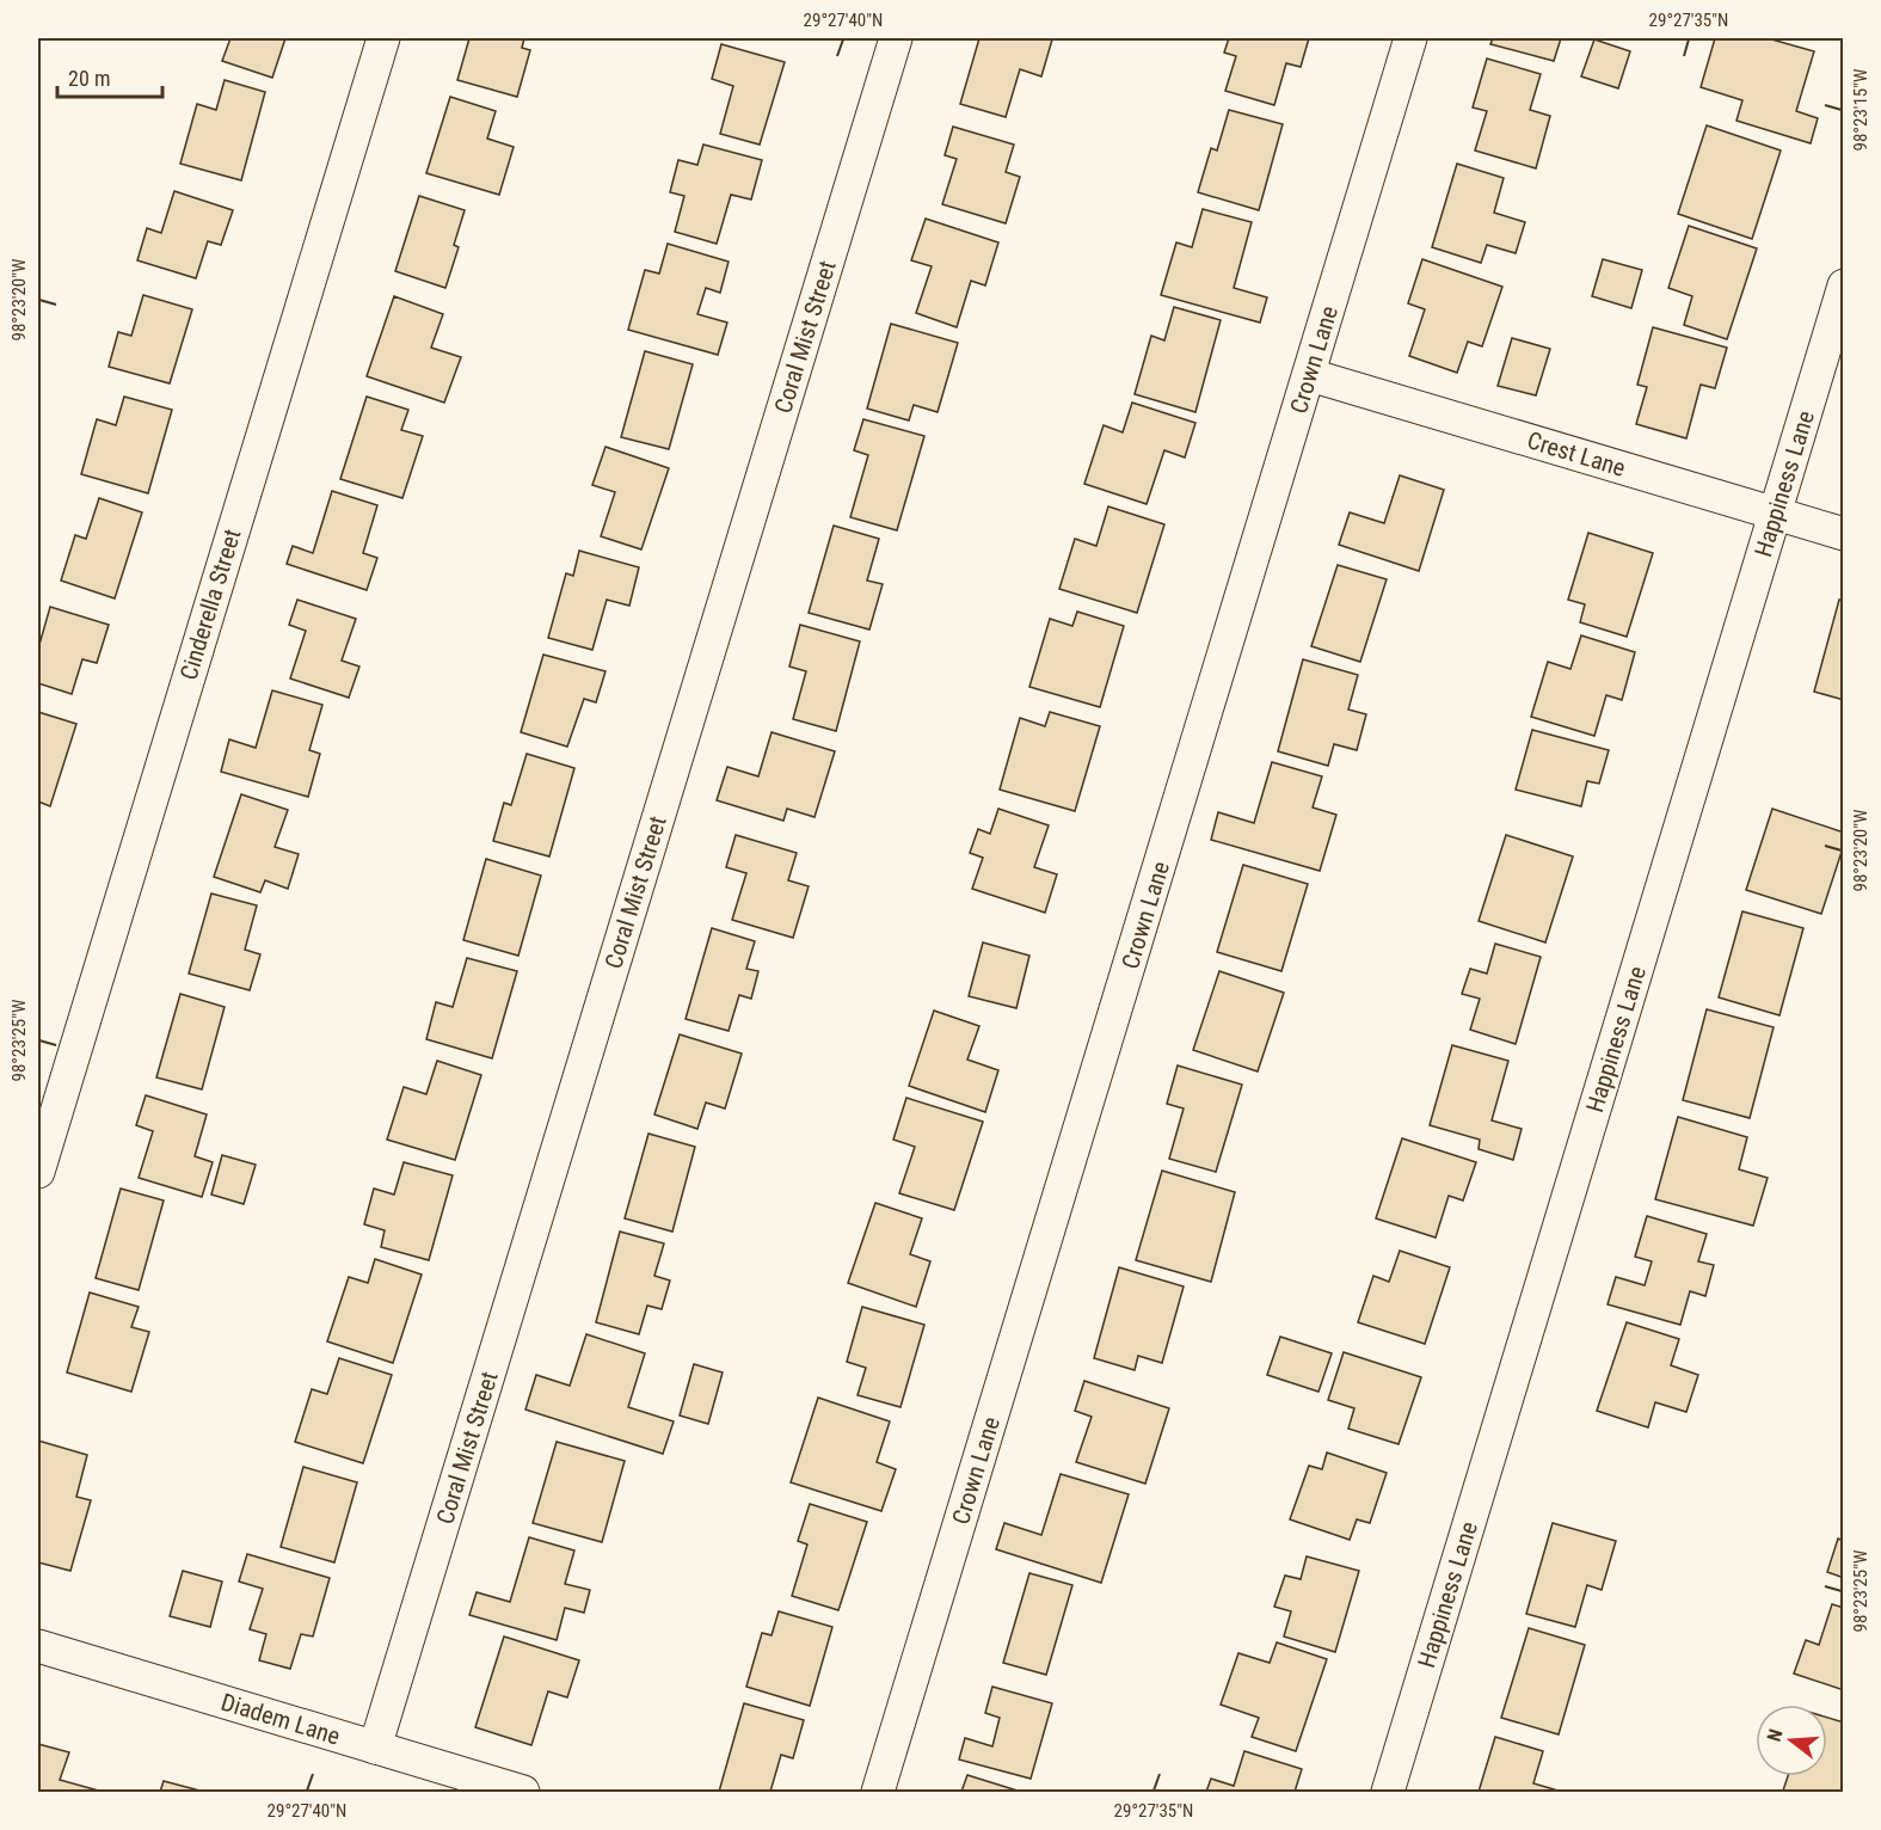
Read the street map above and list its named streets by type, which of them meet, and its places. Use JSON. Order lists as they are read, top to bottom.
{
  "streets": {
    "street": [
      "Coral Mist Street",
      "Crown Lane",
      "Crest Lane",
      "Happiness Lane",
      "Cinderella Street",
      "Diadem Lane"
    ]
  },
  "crossings": [
    ["Coral Mist Street", "Diadem Lane"],
    ["Crown Lane", "Crest Lane"],
    ["Crest Lane", "Happiness Lane"]
  ],
  "scale_bar": "20 m",
  "north": "left",
  "coordinates": [
    "29°27'40\"N",
    "29°27'35\"N",
    "98°23'15\"W",
    "98°23'20\"W",
    "98°23'25\"W"
  ]
}
